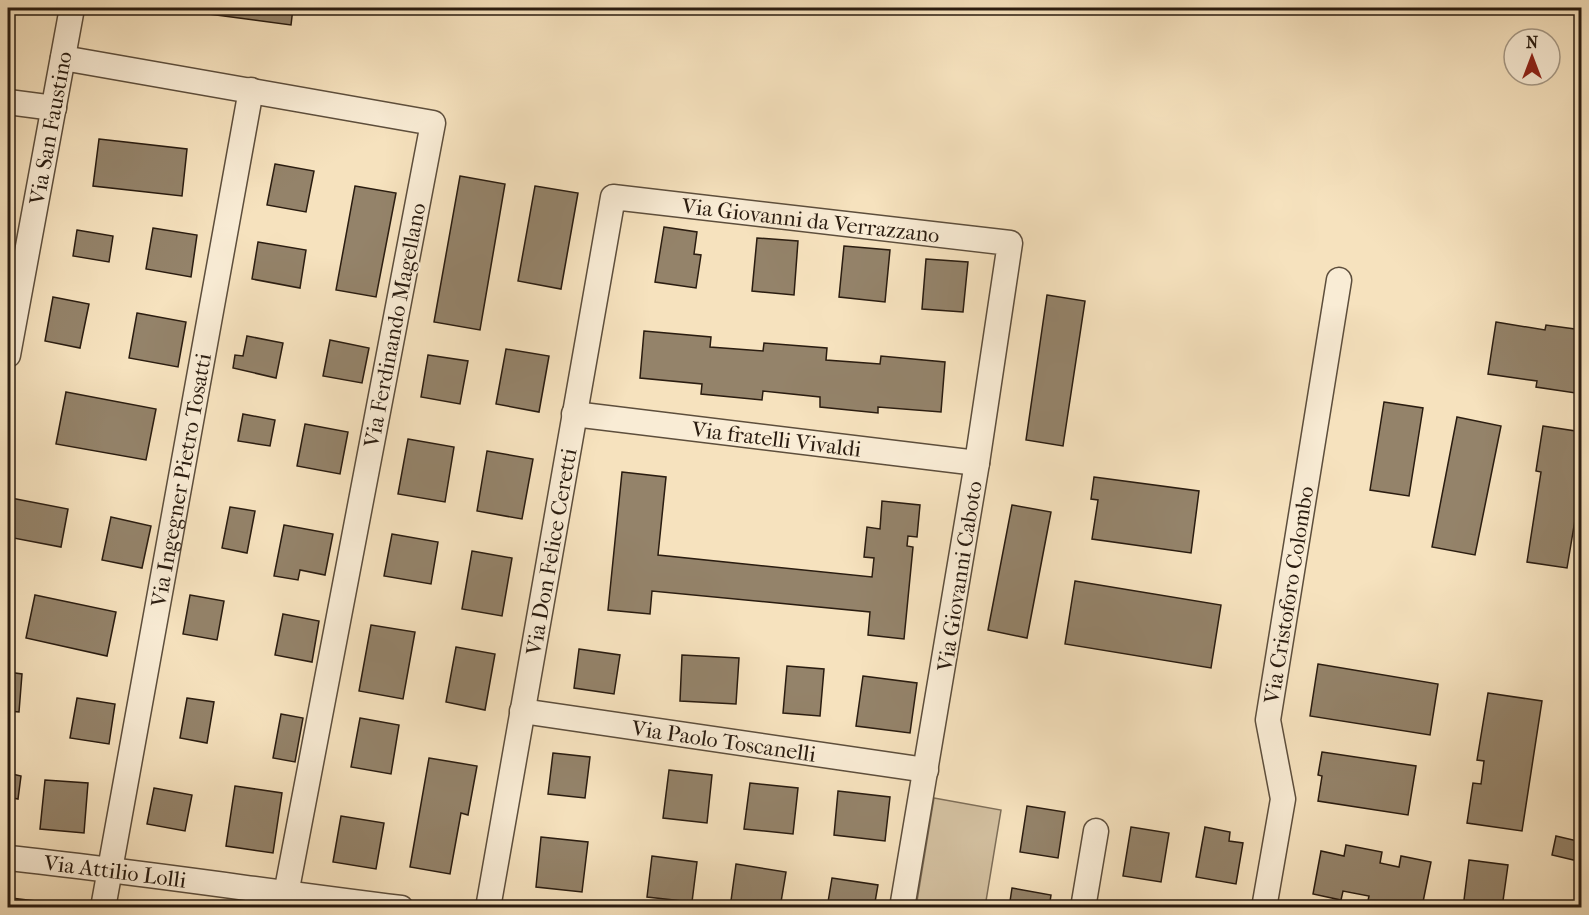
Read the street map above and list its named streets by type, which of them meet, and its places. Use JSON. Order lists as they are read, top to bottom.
{
  "streets": {
    "street": [
      "Via San Faustino",
      "Via Giovanni da Verrazzano",
      "Via Ferdinando Magellano",
      "Via fratelli Vivaldi",
      "Via Ingegner Pietro Tosatti",
      "Via Don Felice Ceretti",
      "Via Giovanni Caboto",
      "Via Cristoforo Colombo",
      "Via Paolo Toscanelli",
      "Via Attilio Lolli"
    ]
  },
  "crossings": [
    ["Via San Faustino", "Via Ferdinando Magellano"],
    ["Via Giovanni da Verrazzano", "Via Don Felice Ceretti"],
    ["Via Giovanni da Verrazzano", "Via Giovanni Caboto"],
    ["Via Ferdinando Magellano", "Via Ingegner Pietro Tosatti"],
    ["Via Ferdinando Magellano", "Via Attilio Lolli"],
    ["Via fratelli Vivaldi", "Via Don Felice Ceretti"],
    ["Via fratelli Vivaldi", "Via Giovanni Caboto"],
    ["Via Ingegner Pietro Tosatti", "Via Attilio Lolli"],
    ["Via Don Felice Ceretti", "Via Paolo Toscanelli"],
    ["Via Giovanni Caboto", "Via Paolo Toscanelli"]
  ],
  "north": "top"
}
